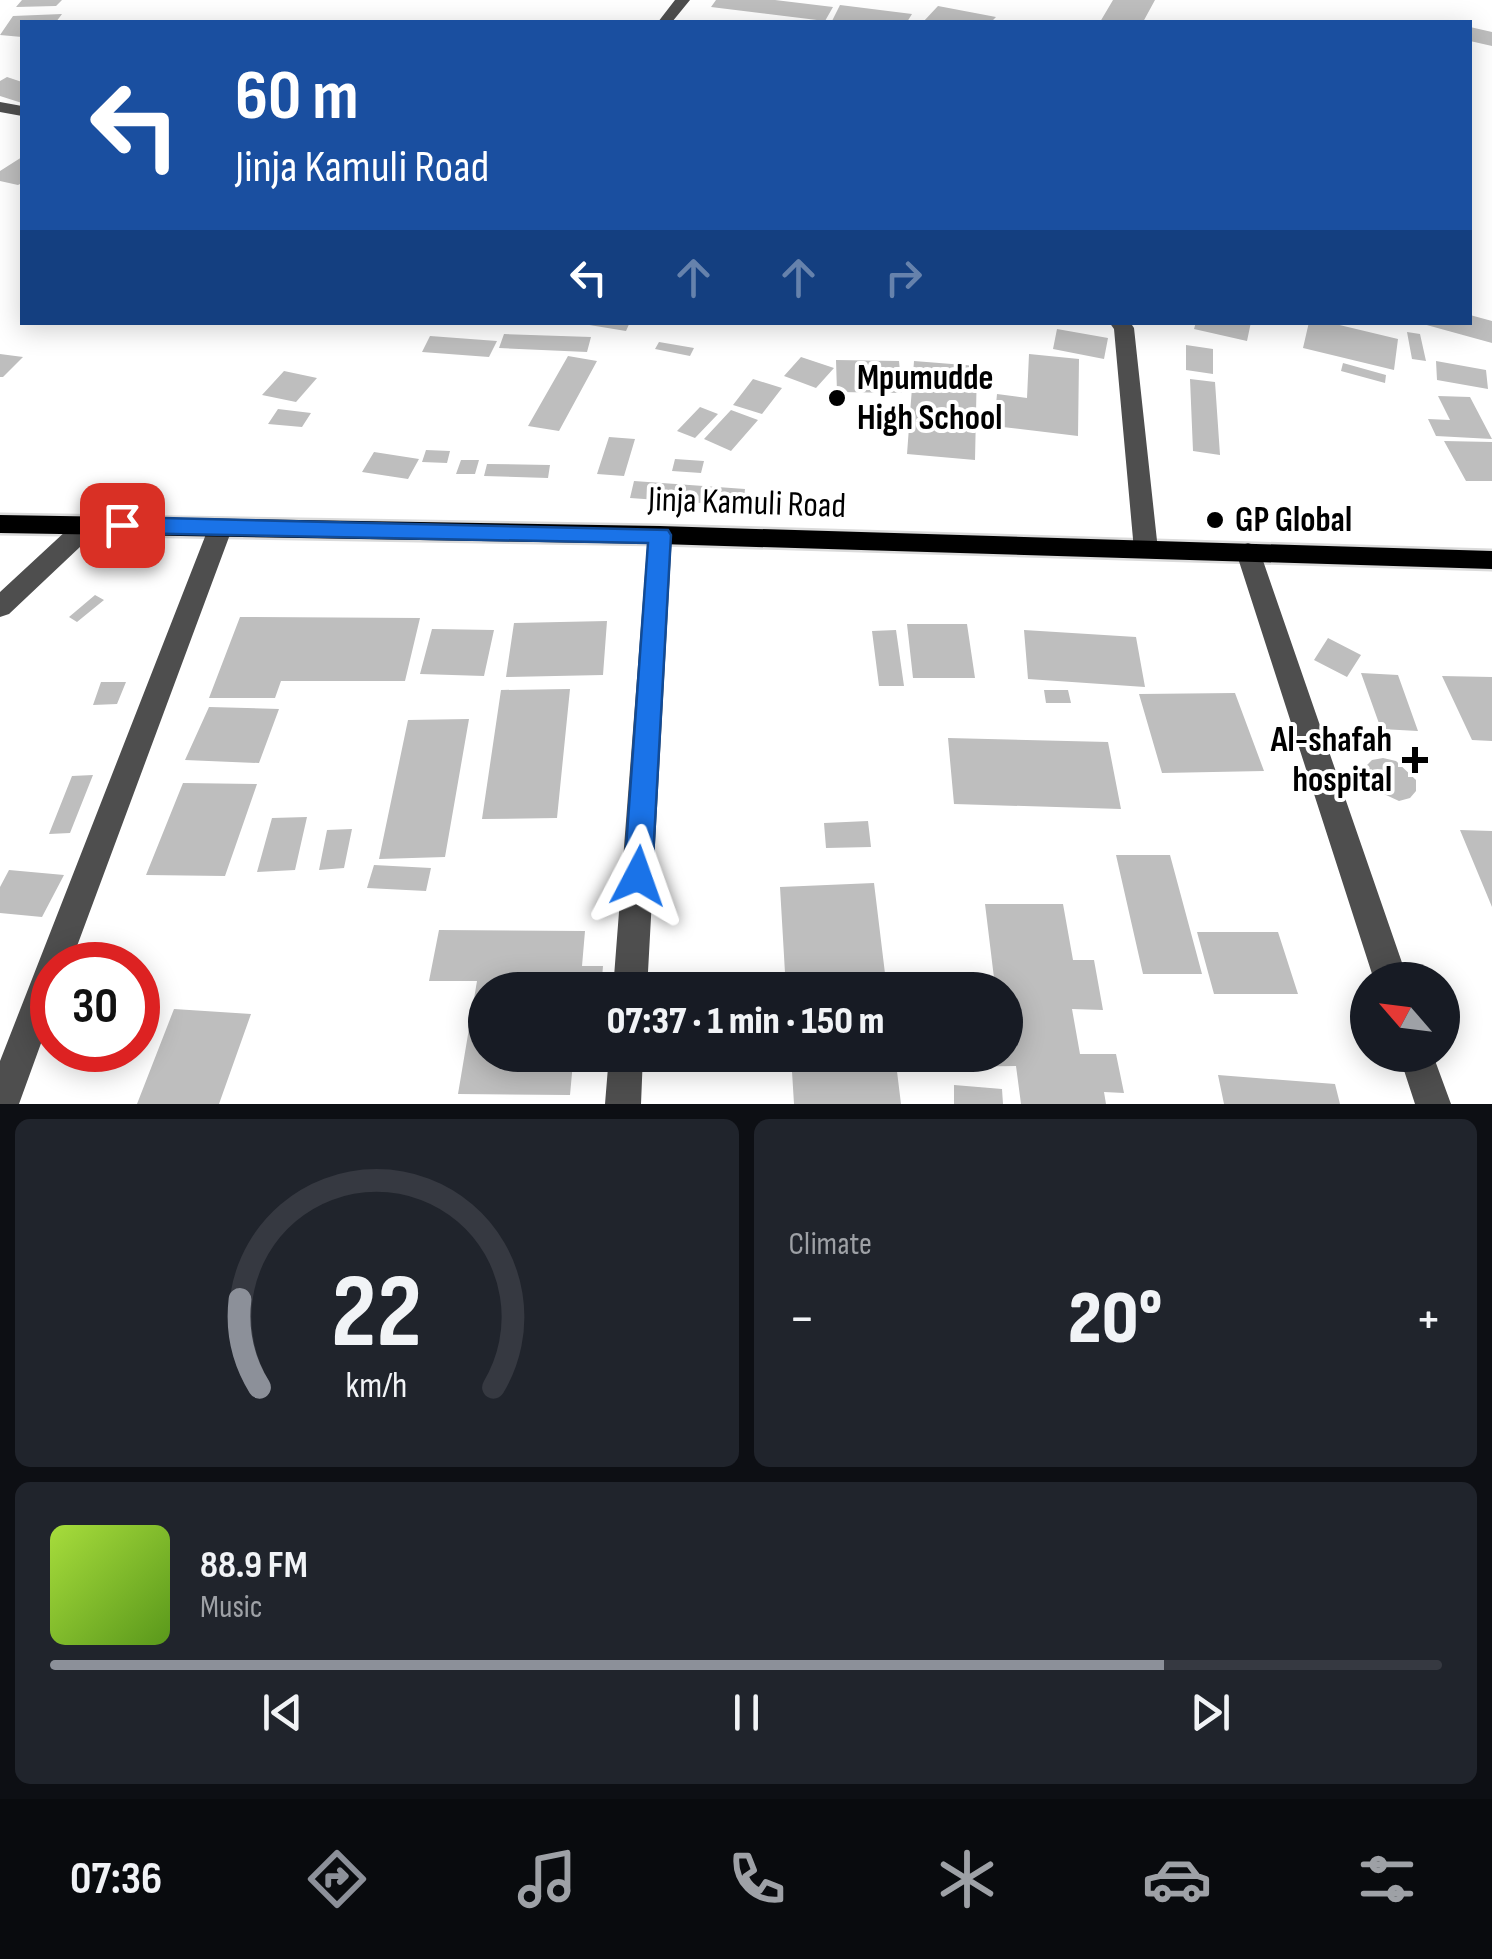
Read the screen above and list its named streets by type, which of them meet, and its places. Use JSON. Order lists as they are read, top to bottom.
{
  "streets": {
    "main road": ["Jinja Kamuli Road"]
  },
  "places": {
    "other": ["Mpumudde High School", "GP Global"],
    "health": ["Al-shafah hospital"]
  },
  "north": "top left",
  "page": {
    "turn": ["60 m", "Jinja Kamuli Road"],
    "limit": "30",
    "trip": "07:37 · 1 min · 150 m",
    "tile": "Climate",
    "heat": ["−", "20°", "+"],
    "song": ["88.9 FM", "Music"],
    "tabs": "07:36",
    "gauge": ["22", "km/h"]
  }
}
